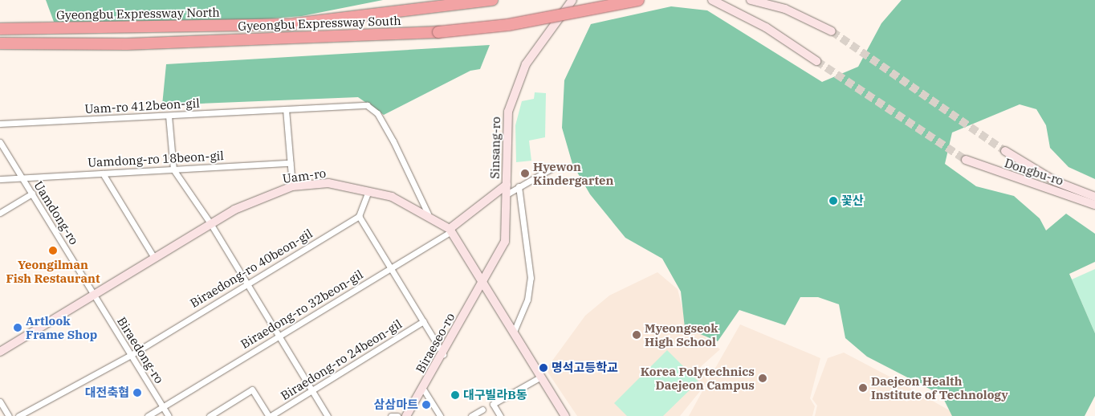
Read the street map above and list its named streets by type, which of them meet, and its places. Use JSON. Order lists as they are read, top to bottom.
{
  "streets": {
    "highway": ["Gyeongbu Expressway North", "Gyeongbu Expressway South"],
    "main road": [
      "Sinsang-ro",
      "Dongbu-ro",
      "Uam-ro",
      "Biraeseo-ro"
    ],
    "street": [
      "Uam-ro 412beon-gil",
      "Uamdong-ro 18beon-gil",
      "Uamdong-ro",
      "Biraedong-ro 40beon-gil",
      "Biraedong-ro 32beon-gil",
      "Biraedong-ro",
      "Biraedong-ro 24beon-gil"
    ]
  },
  "crossings": [
    ["Uam-ro 412beon-gil", "Uam-ro"],
    ["Sinsang-ro", "Uam-ro"],
    ["Sinsang-ro", "Biraeseo-ro"],
    ["Uamdong-ro 18beon-gil", "Uamdong-ro"],
    ["Uam-ro", "Uamdong-ro"],
    ["Uam-ro", "Biraedong-ro 32beon-gil"],
    ["Uam-ro", "Biraeseo-ro"],
    ["Uam-ro", "Biraedong-ro"],
    ["Uamdong-ro", "Biraedong-ro"],
    ["Biraedong-ro 40beon-gil", "Biraedong-ro"],
    ["Biraedong-ro 32beon-gil", "Biraedong-ro"]
  ],
  "places": [
    "Hyewon Kindergarten",
    "꽃산",
    "Yeongilman Fish Restaurant",
    "Artlook Frame Shop",
    "Myeongseok High School",
    "명석고등학교",
    "Korea Polytechnics Daejeon Campus",
    "Daejeon Health Institute of Technology",
    "대전축협",
    "대구빌라B동",
    "삼삼마트"
  ]
}
